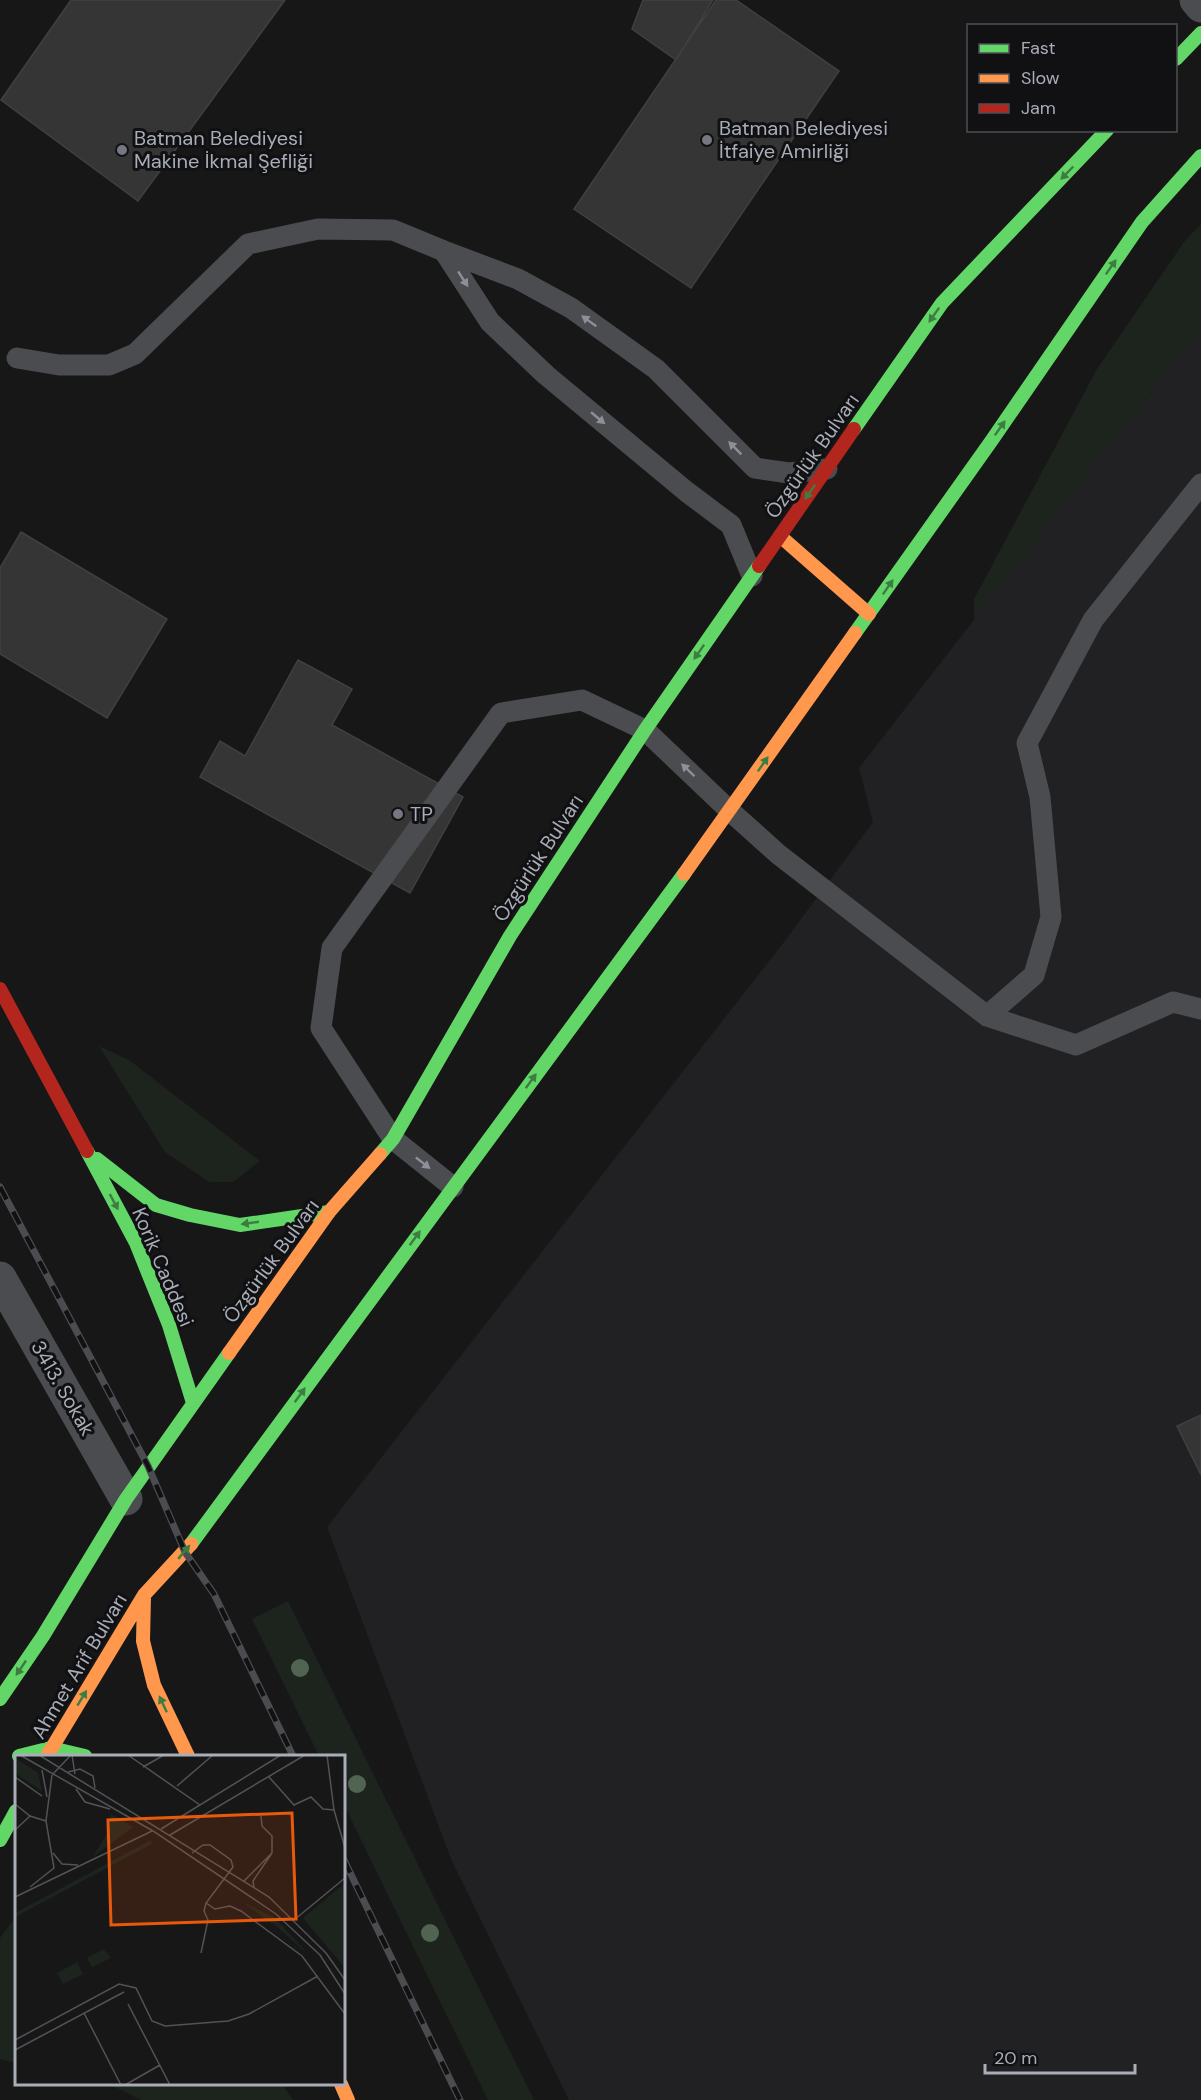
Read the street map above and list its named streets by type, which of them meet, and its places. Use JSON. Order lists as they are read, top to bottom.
{
  "streets": {
    "main road": ["Özgürlük Bulvarı", "Korik Caddesi", "Ahmet Arif Bulvarı"],
    "street": ["3413. Sokak"]
  },
  "crossings": [
    ["Özgürlük Bulvarı", "Korik Caddesi"],
    ["Özgürlük Bulvarı", "3413. Sokak"]
  ],
  "one_way": ["Ahmet Arif Bulvarı"],
  "places": ["Batman Belediyesi İtfaiye Amirliği", "Batman Belediyesi Makine İkmal Şefliği", "TP"],
  "legend": ["Fast", "Slow", "Jam"],
  "scale_bar": "20 m"
}
